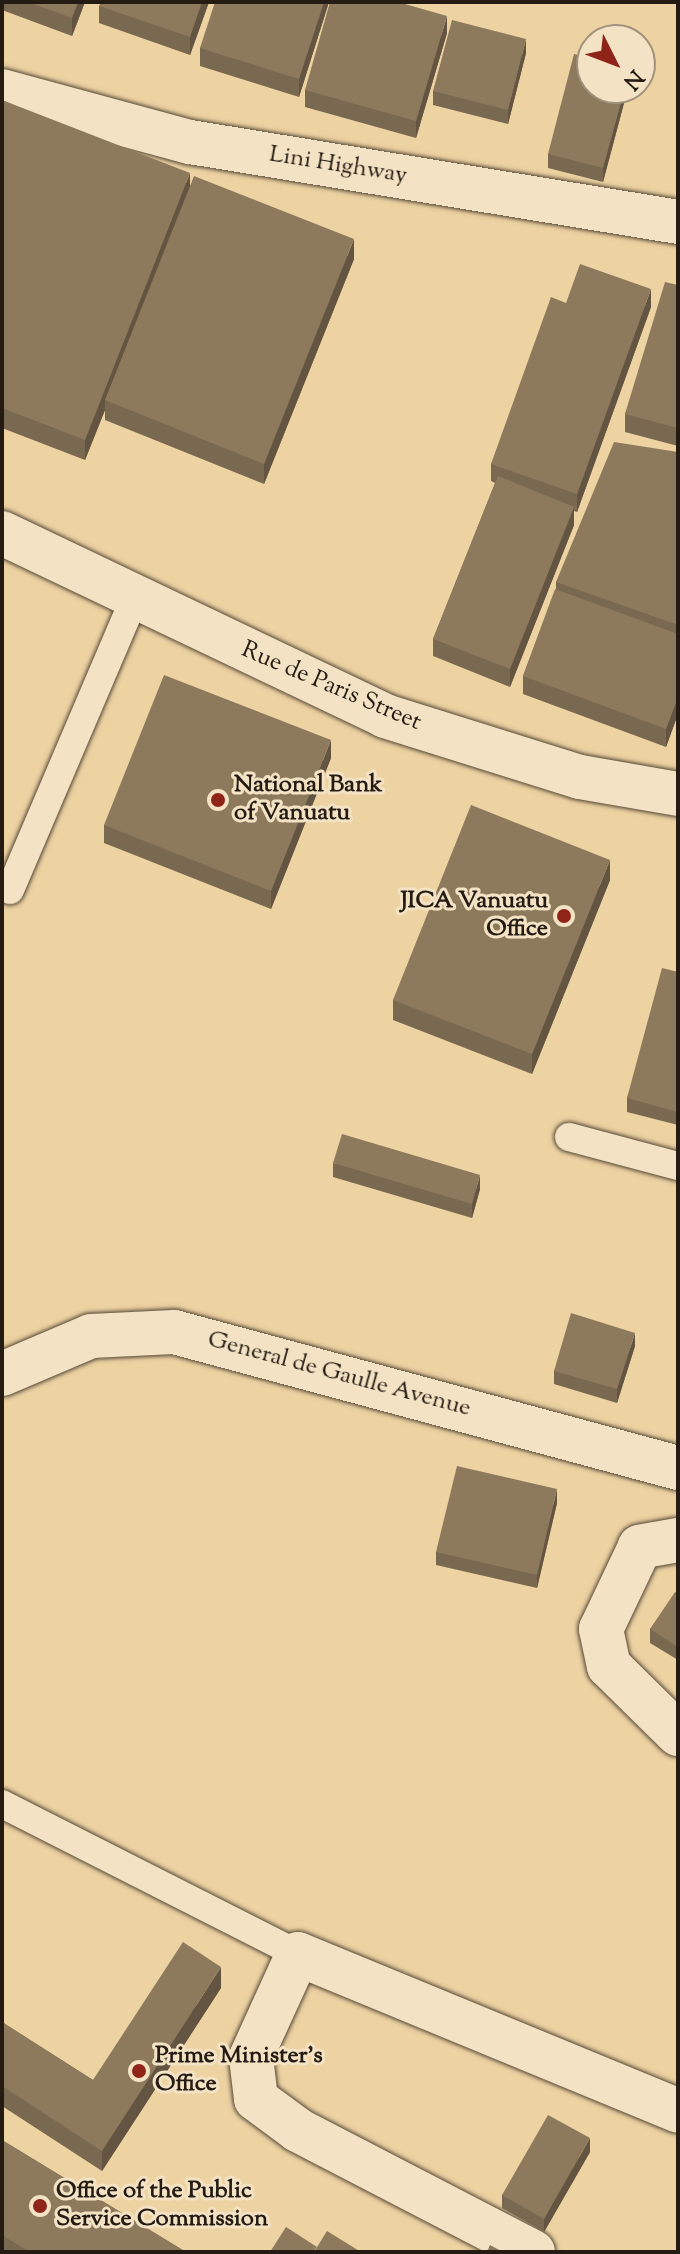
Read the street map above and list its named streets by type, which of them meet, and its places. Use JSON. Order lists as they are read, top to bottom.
{
  "streets": {
    "street": ["Lini Highway", "Rue de Paris Street", "General de Gaulle Avenue"]
  },
  "places": [
    "National Bank of Vanuatu",
    "JICA Vanuatu Office",
    "Prime Minister's Office",
    "Office of the Public Service Commission"
  ],
  "north": "bottom right"
}
